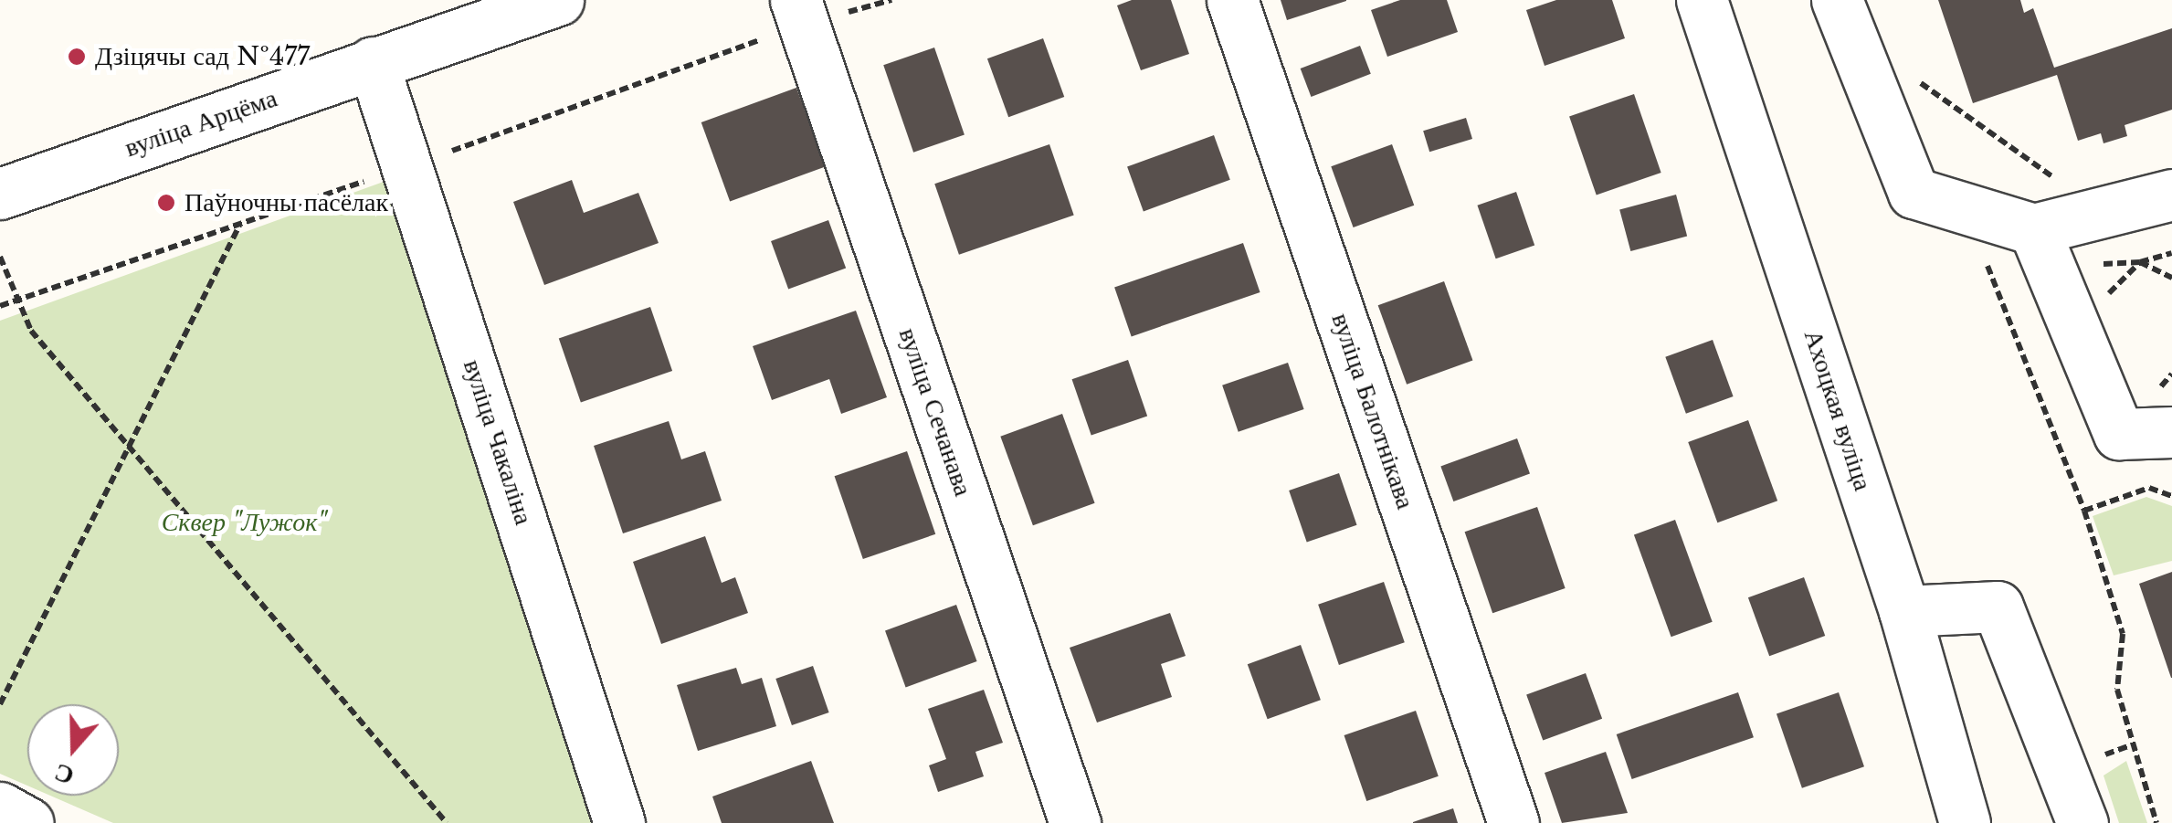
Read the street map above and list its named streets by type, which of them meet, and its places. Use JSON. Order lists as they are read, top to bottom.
{
  "streets": {
    "street": [
      "вуліца Арцёма",
      "Ахоцкая вуліца",
      "вуліца Балотнікава",
      "вуліца Сечанава",
      "вуліца Чакаліна"
    ]
  },
  "crossings": [
    ["вуліца Арцёма", "вуліца Чакаліна"]
  ],
  "parks": ["Сквер \"Лужок\""],
  "places": ["Дзіцячы сад №477", "Паўночны пасёлак"],
  "north": "bottom"
}
